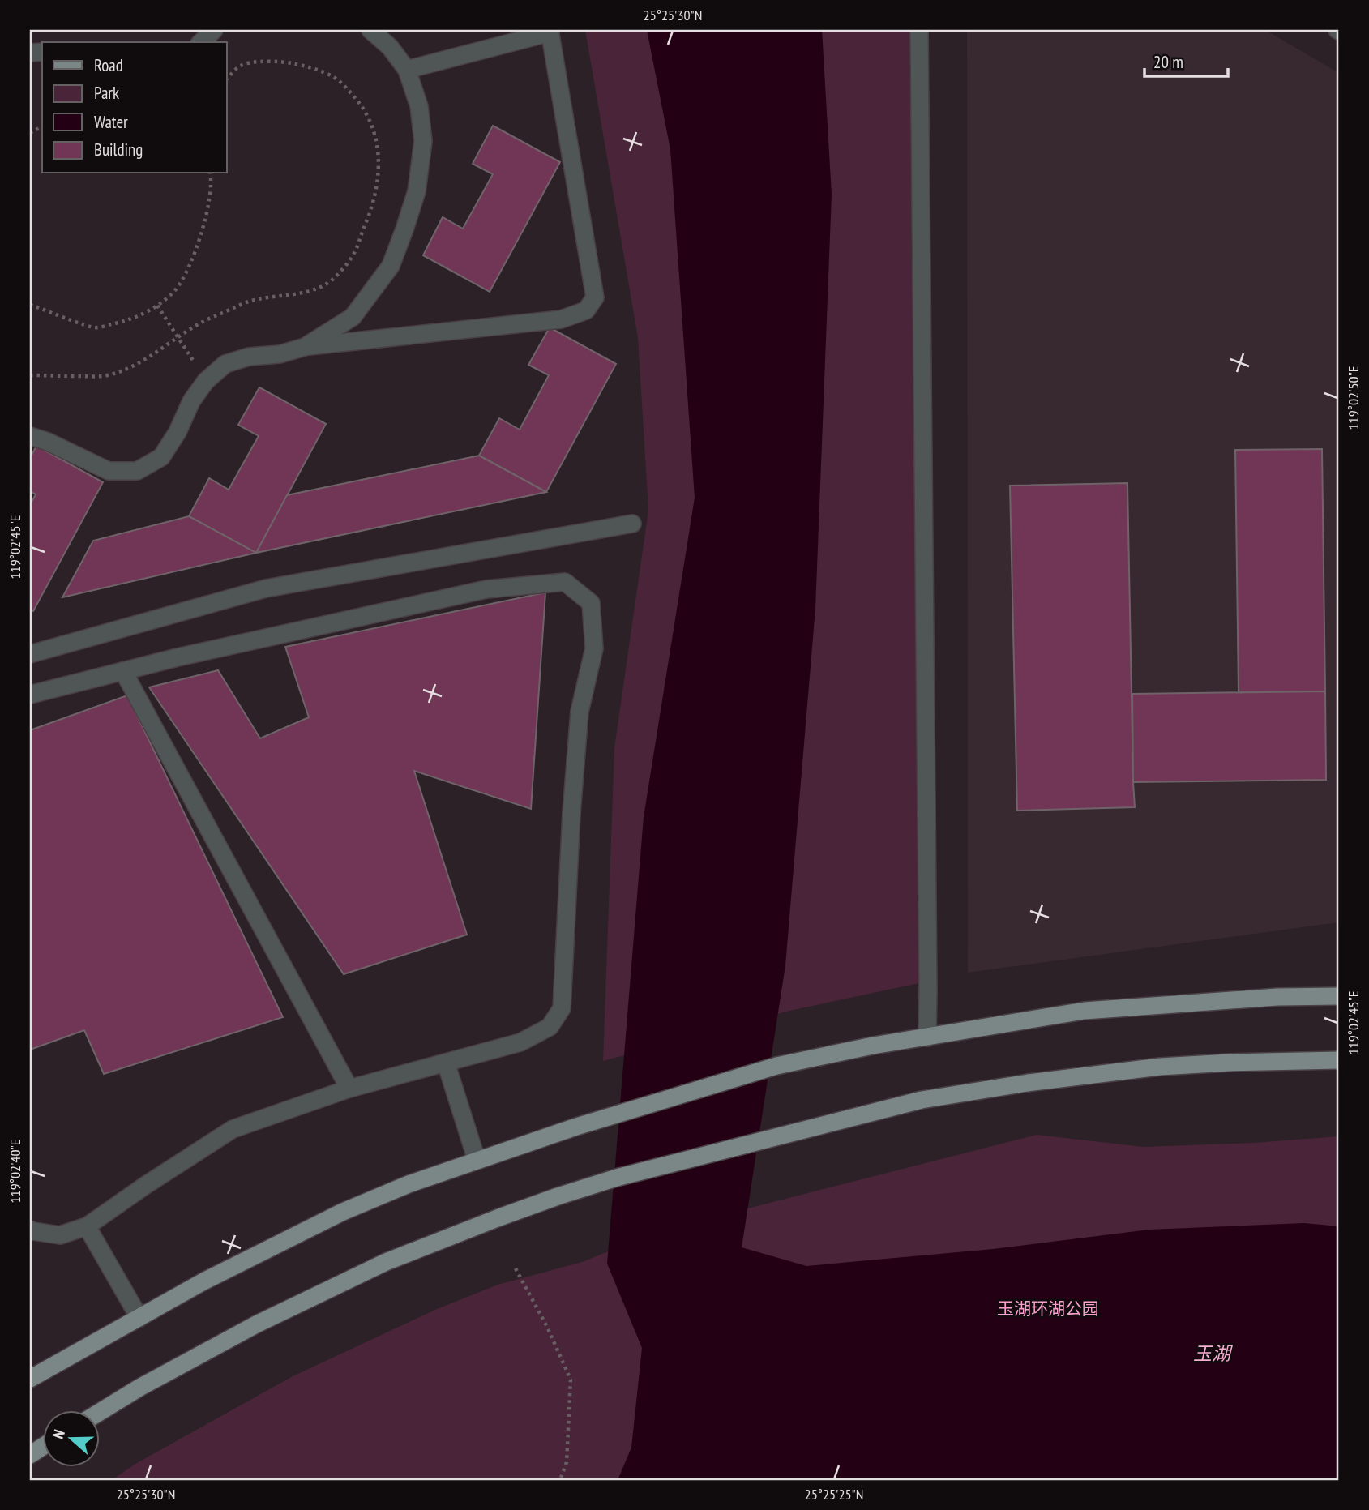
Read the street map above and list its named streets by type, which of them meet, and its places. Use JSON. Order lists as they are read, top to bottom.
{
  "water": ["玉湖"],
  "parks": ["玉湖环湖公园"],
  "legend": [
    "Road",
    "Park",
    "Water",
    "Building"
  ],
  "scale_bar": "20 m",
  "north": "left",
  "coordinates": [
    "25°25'30\"N",
    "119°02'50\"E",
    "119°02'45\"E",
    "119°02'40\"E",
    "25°25'25\"N"
  ]
}
